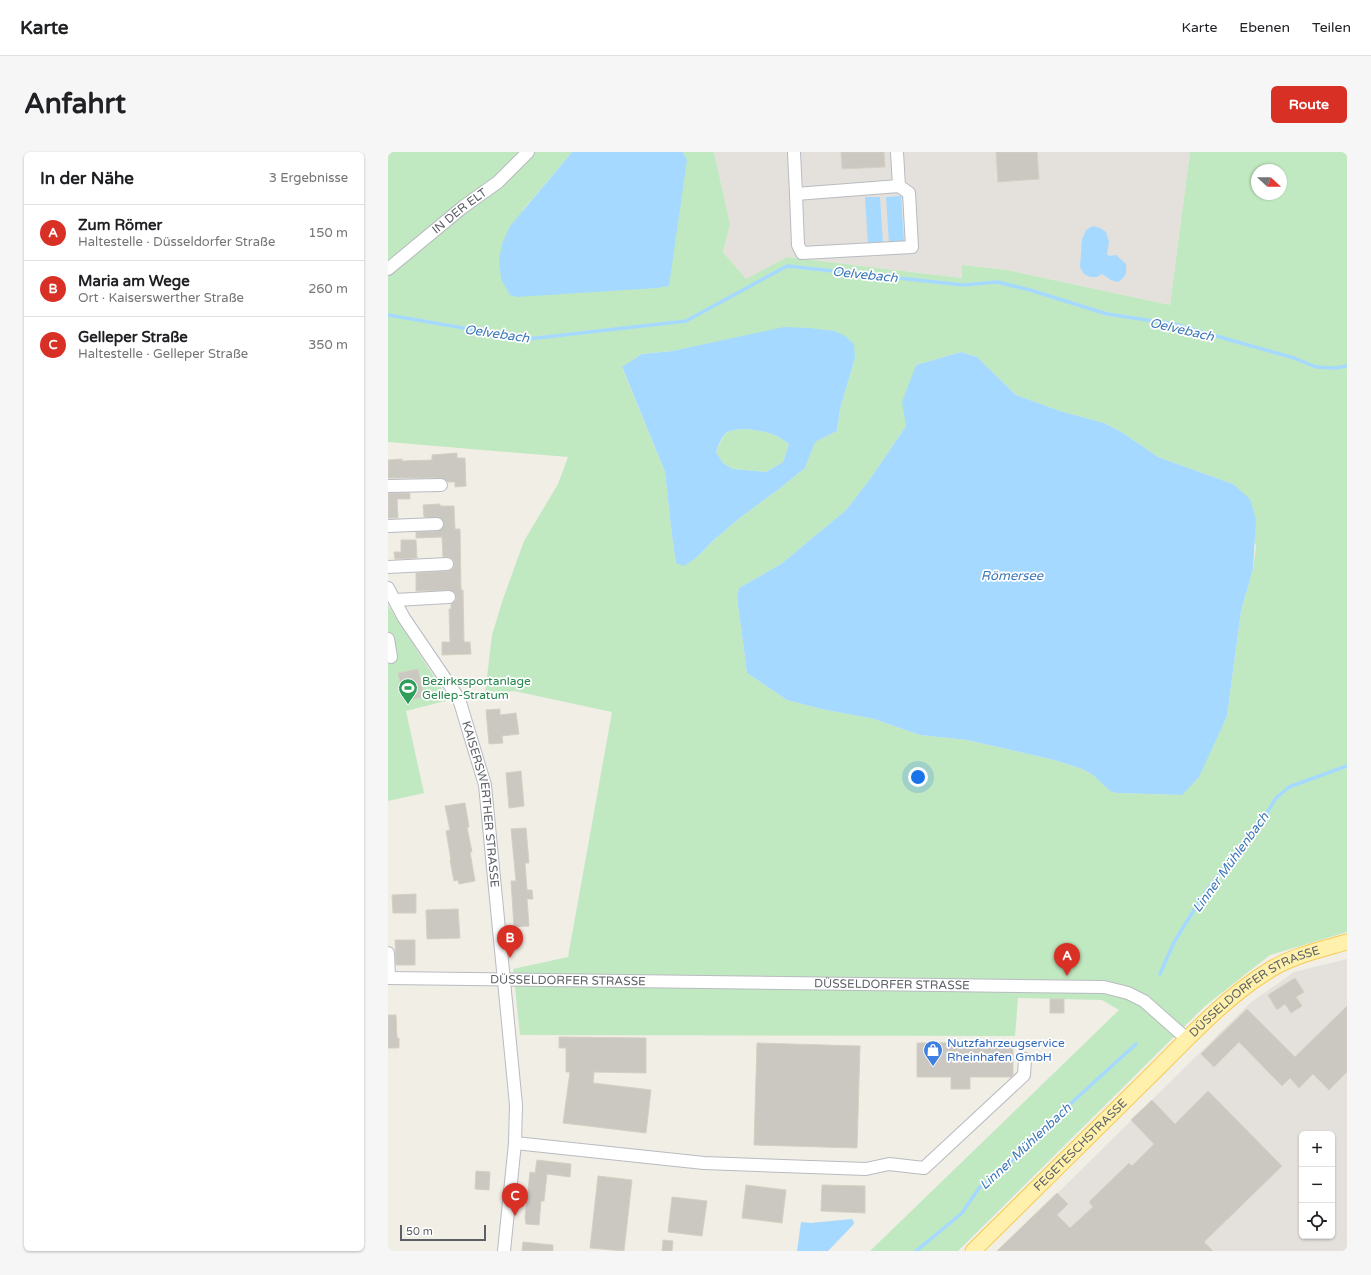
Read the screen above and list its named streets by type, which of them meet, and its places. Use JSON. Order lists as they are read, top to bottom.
{
  "streets": {
    "main road": ["DÜSSELDORFER STRASSE", "FEGETESCHSTRASSE"],
    "street": ["IN DER ELT", "KAISERSWERTHER STRASSE"]
  },
  "crossings": [
    ["KAISERSWERTHER STRASSE", "DÜSSELDORFER STRASSE"],
    ["DÜSSELDORFER STRASSE", "FEGETESCHSTRASSE"]
  ],
  "water": ["Oelvebach", "Römersee", "Linner Mühlenbach"],
  "places": {
    "sports": ["Bezirkssportanlage Gellep-Stratum"],
    "shop": ["Nutzfahrzeugservice Rheinhafen GmbH"]
  },
  "scale_bar": "50 m",
  "north": "right",
  "page": {
    "header": "Karte",
    "nav": ["Karte", "Ebenen", "Teilen"],
    "buttons": "Route",
    "title": "Anfahrt",
    "heading": ["In der Nähe", "3 Ergebnisse"],
    "list": [
      {
        "mark": "A",
        "name": "Zum Römer",
        "note": "Haltestelle · Düsseldorfer Straße",
        "value": "150 m"
      },
      {
        "mark": "B",
        "name": "Maria am Wege",
        "note": "Ort · Kaiserswerther Straße",
        "value": "260 m"
      },
      {
        "mark": "C",
        "name": "Gelleper Straße",
        "note": "Haltestelle · Gelleper Straße",
        "value": "350 m"
      }
    ],
    "pins": ["B", "A", "C"],
    "map_buttons": ["+", "−"],
    "scale": "50 m"
  }
}
